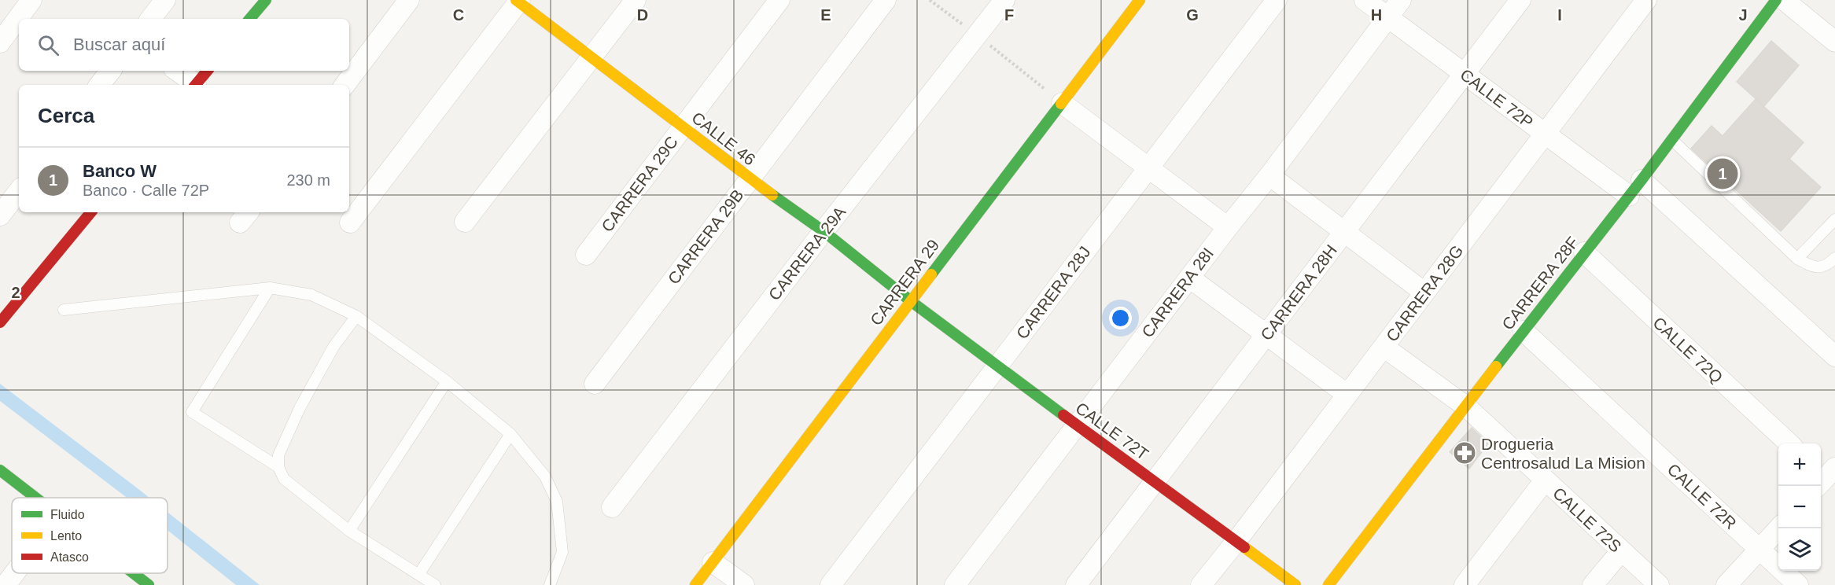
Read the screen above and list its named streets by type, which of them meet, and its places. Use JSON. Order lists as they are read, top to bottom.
{
  "streets": {
    "street": [
      "CALLE 72P",
      "CALLE 46",
      "CARRERA 29C",
      "CARRERA 29B",
      "CARRERA 29A",
      "CARRERA 29",
      "CARRERA 28F",
      "CARRERA 28J",
      "CARRERA 28I",
      "CARRERA 28H",
      "CARRERA 28G",
      "CALLE 72Q",
      "CALLE 72T",
      "CALLE 72R",
      "CALLE 72S"
    ]
  },
  "crossings": [
    ["CALLE 72P", "CARRERA 28F"],
    ["CALLE 72P", "CARRERA 28I"],
    ["CALLE 72P", "CARRERA 28H"],
    ["CALLE 72P", "CARRERA 28G"],
    ["CALLE 46", "CARRERA 29C"],
    ["CALLE 46", "CARRERA 29B"],
    ["CALLE 46", "CARRERA 29A"],
    ["CALLE 46", "CARRERA 29"],
    ["CALLE 46", "CALLE 72T"],
    ["CARRERA 29", "CALLE 72T"],
    ["CARRERA 28F", "CALLE 72Q"],
    ["CARRERA 28F", "CALLE 72R"],
    ["CARRERA 28F", "CALLE 72S"],
    ["CARRERA 28J", "CALLE 72T"],
    ["CARRERA 28I", "CALLE 72T"],
    ["CARRERA 28H", "CALLE 72T"],
    ["CARRERA 28G", "CALLE 72T"],
    ["CARRERA 28G", "CALLE 72S"]
  ],
  "places": {
    "pharmacy": ["Drogueria Centrosalud La Mision"]
  },
  "legend": ["Fluido", "Lento", "Atasco"],
  "page": {
    "search": "Buscar aquí",
    "heading": "Cerca",
    "list": [
      {
        "mark": "1",
        "name": "Banco W",
        "note": "Banco · Calle 72P",
        "value": "230 m"
      }
    ],
    "pins": "1",
    "map_buttons": ["+", "−"]
  },
  "grid": {
    "columns": [
      "C",
      "D",
      "E",
      "F",
      "G",
      "H",
      "I",
      "J"
    ],
    "rows": ["2"]
  }
}
